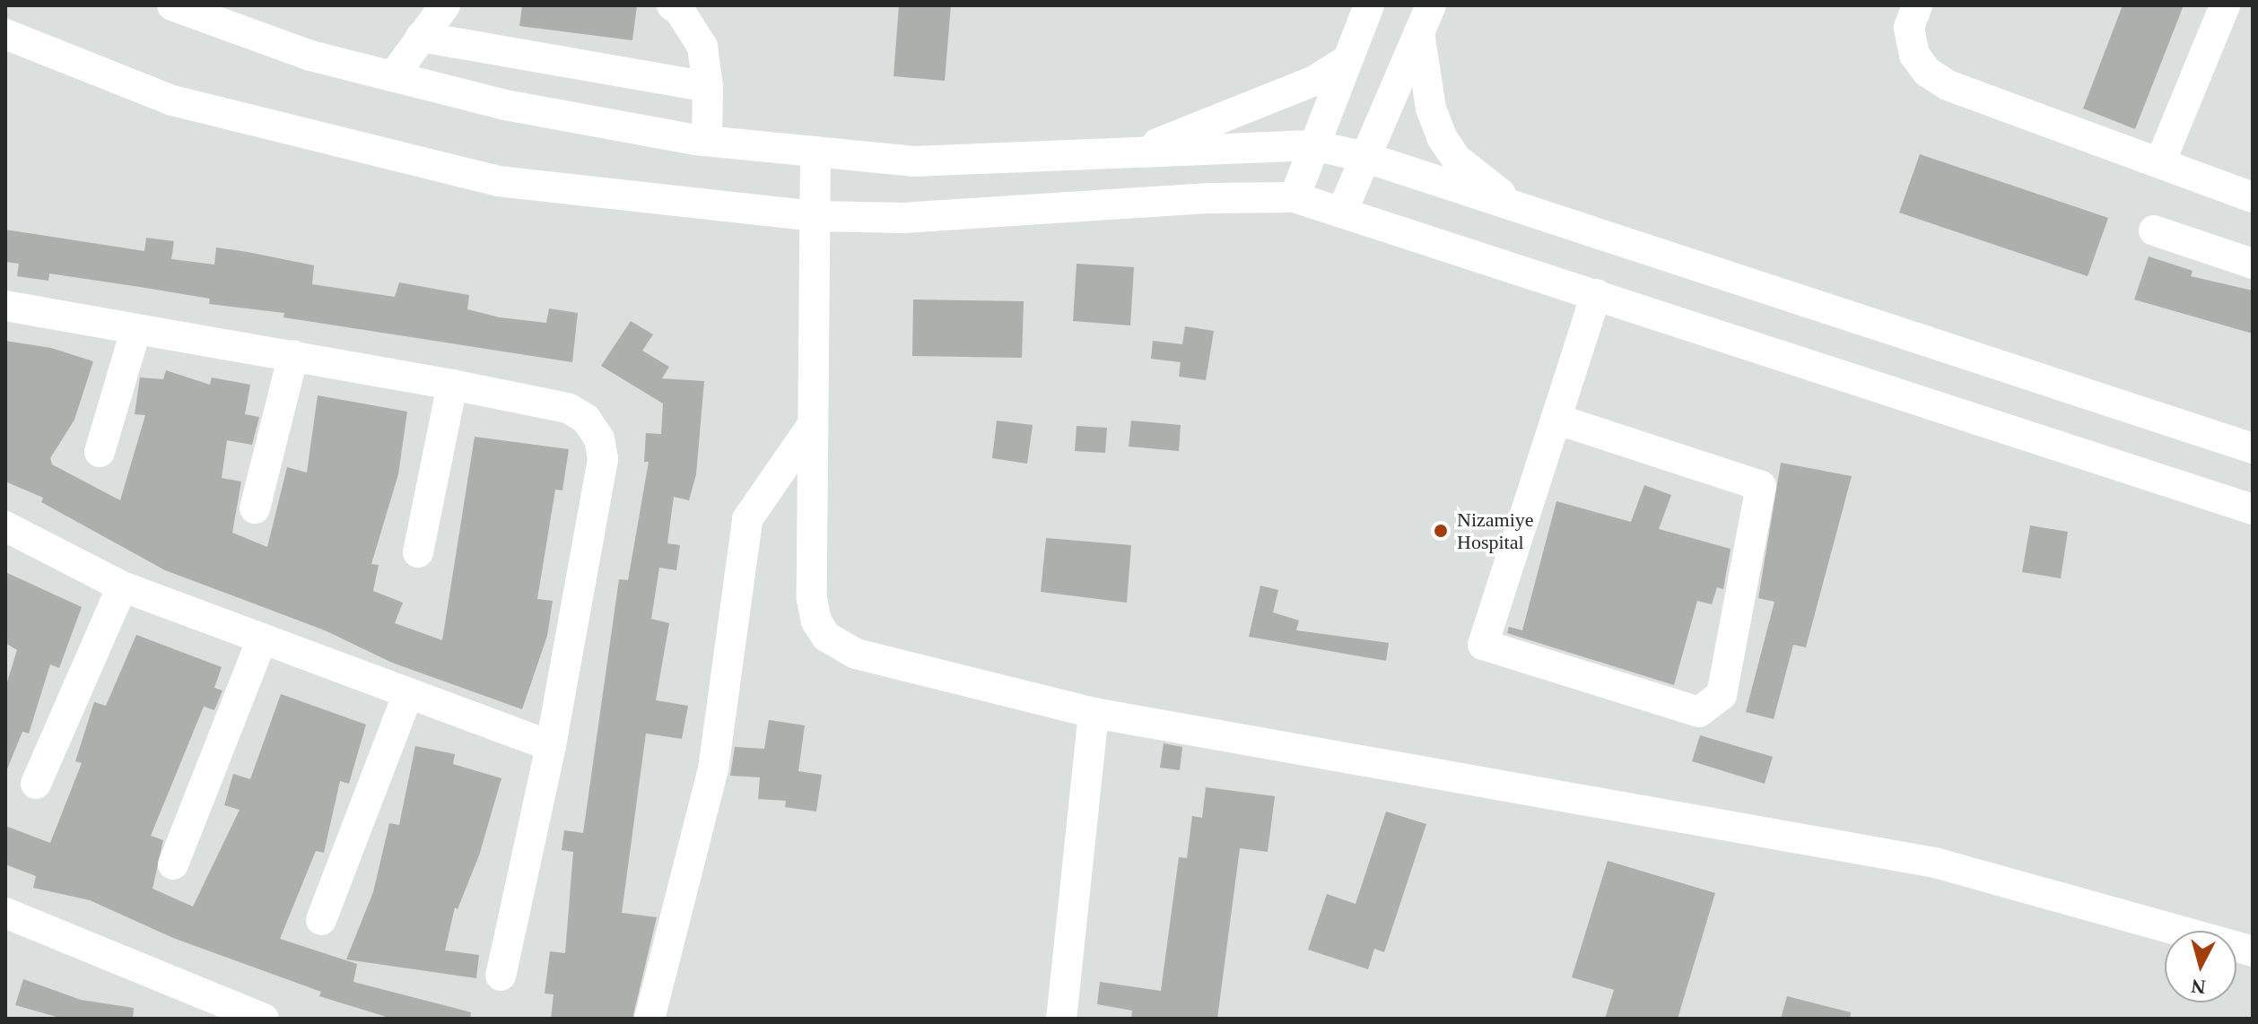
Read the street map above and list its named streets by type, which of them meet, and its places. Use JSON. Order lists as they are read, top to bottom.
{
  "places": ["Nizamiye Hospital"],
  "north": "bottom"
}
